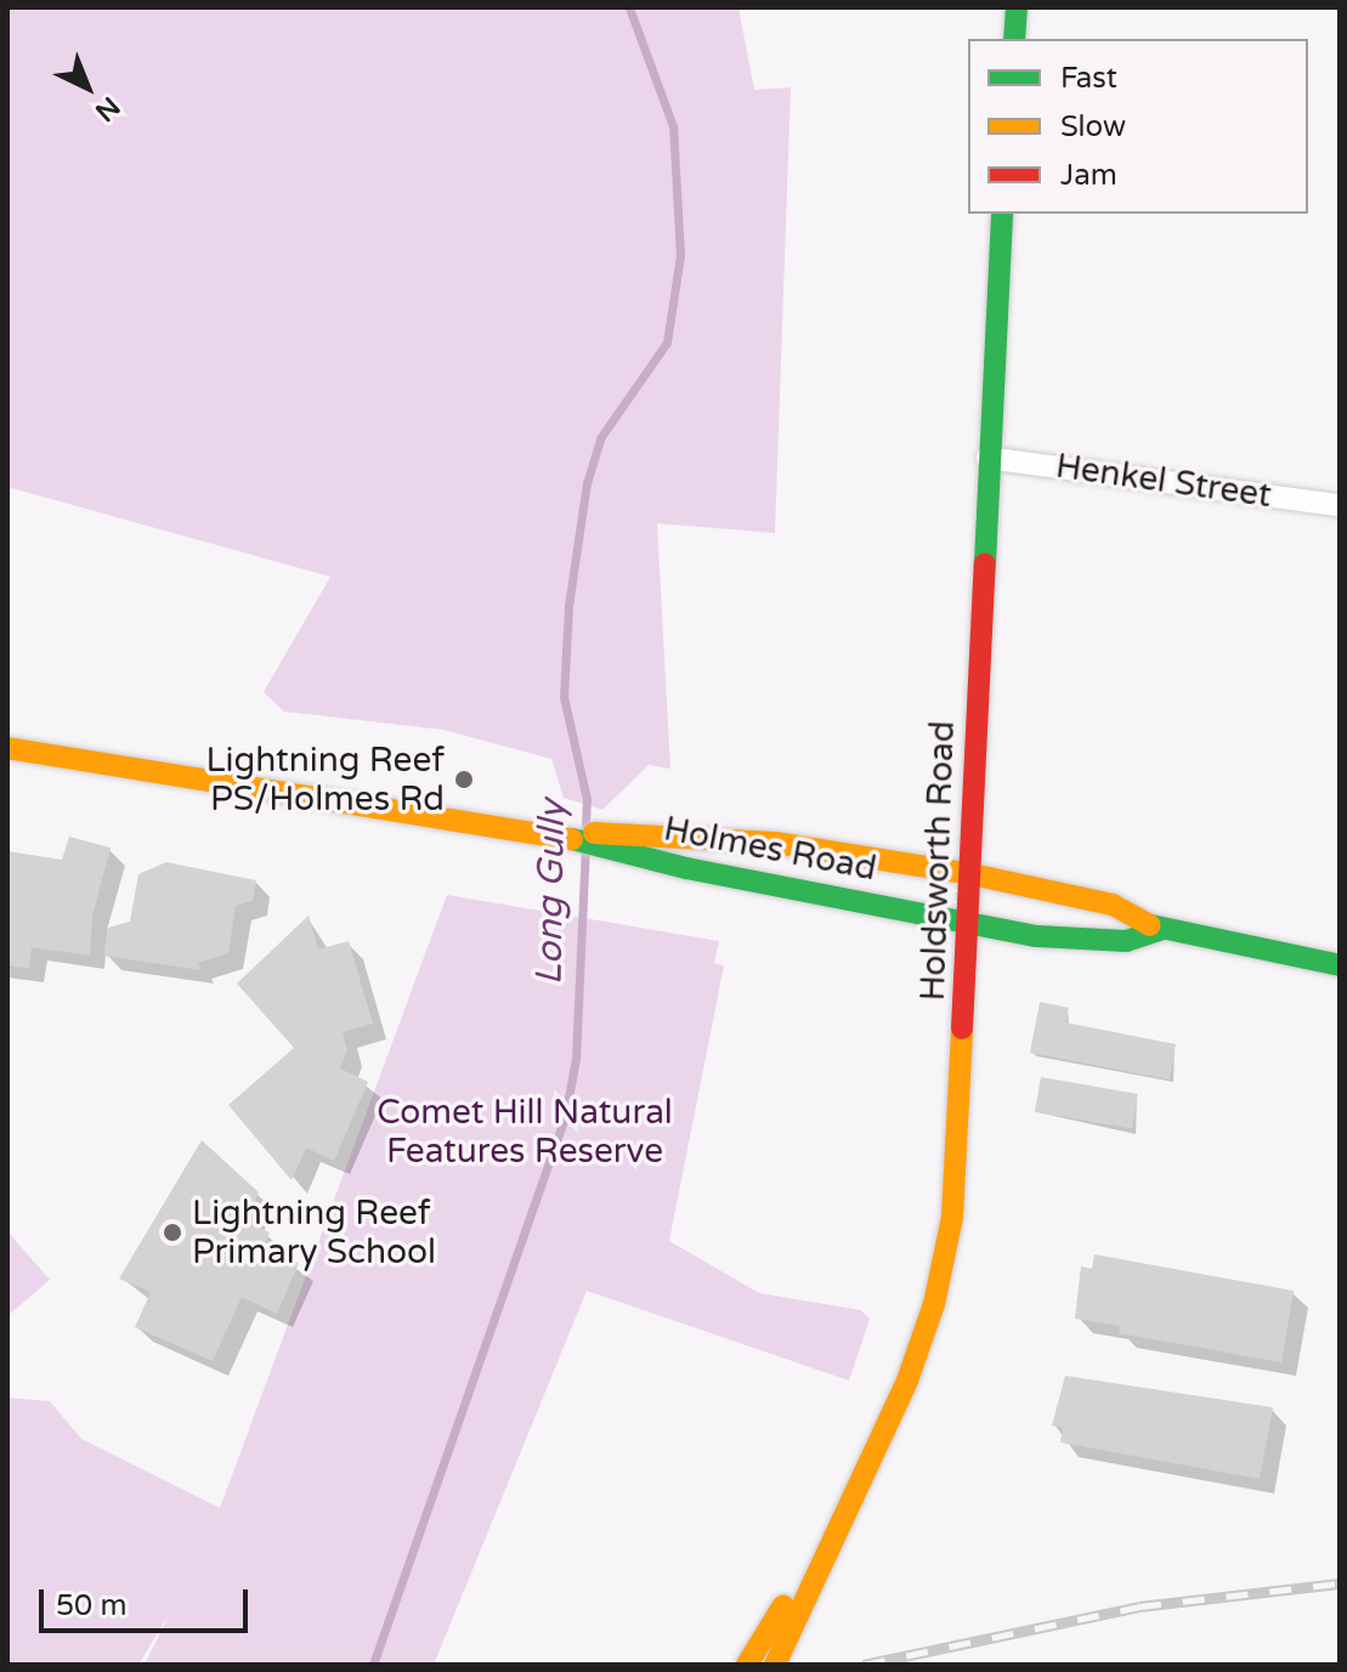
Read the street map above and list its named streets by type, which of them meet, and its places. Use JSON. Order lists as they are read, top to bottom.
{
  "streets": {
    "main road": ["Holmes Road", "Holdsworth Road"],
    "street": ["Henkel Street"]
  },
  "crossings": [
    ["Henkel Street", "Holdsworth Road"],
    ["Holmes Road", "Holdsworth Road"]
  ],
  "water": ["Long Gully"],
  "parks": ["Comet Hill Natural Features Reserve"],
  "places": ["Lightning Reef PS/Holmes Rd", "Lightning Reef Primary School"],
  "legend": ["Fast", "Slow", "Jam"],
  "scale_bar": "50 m",
  "north": "bottom right"
}
